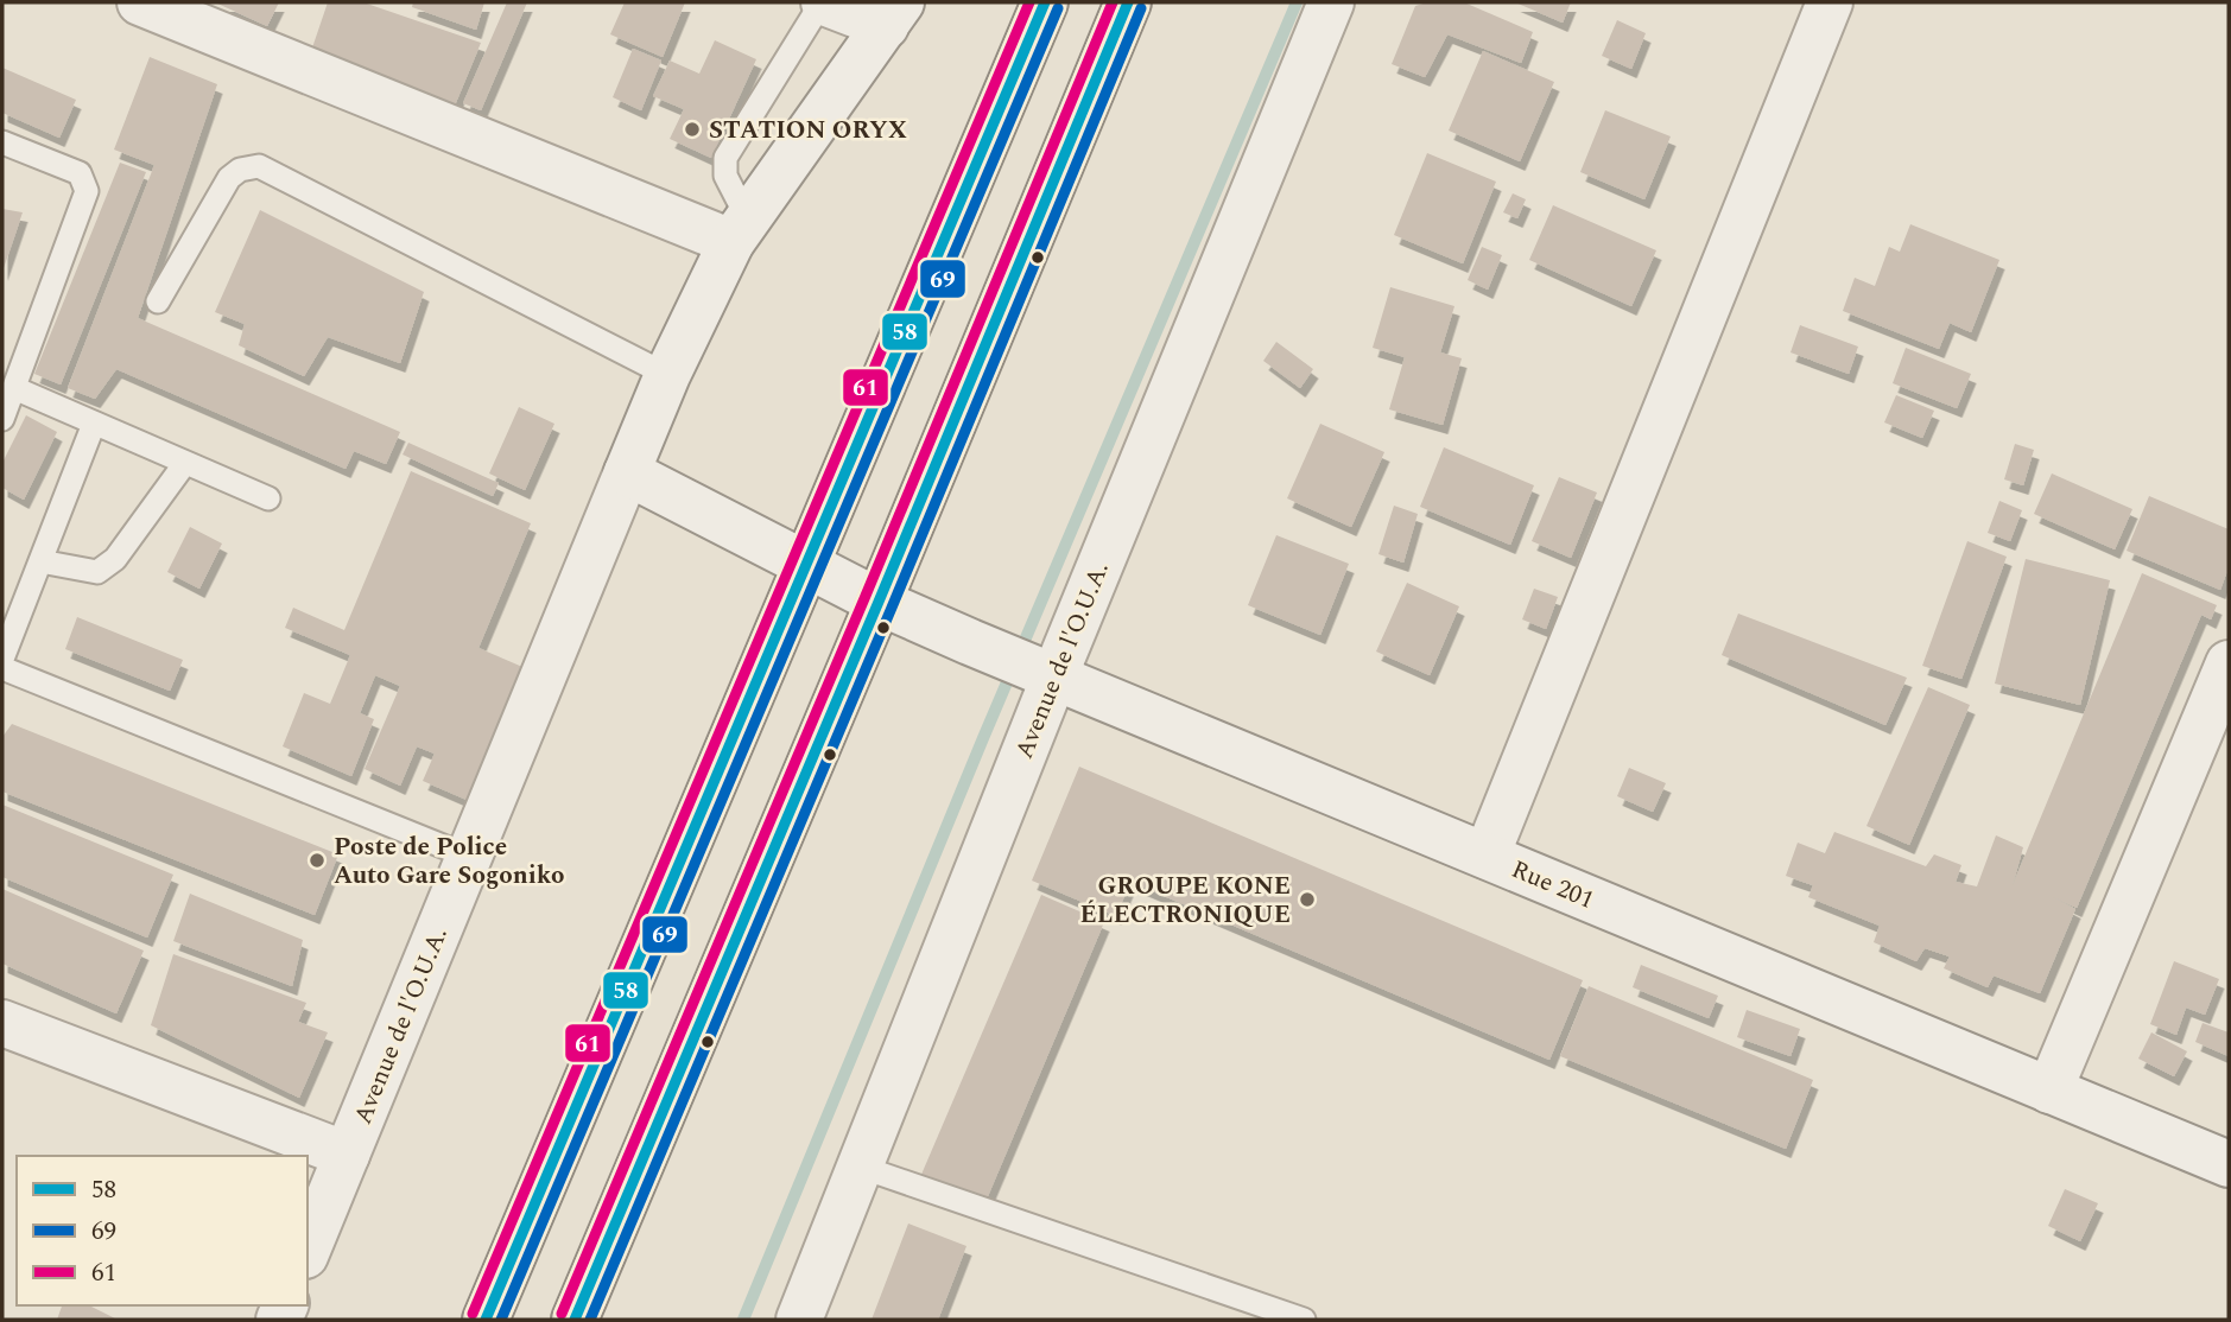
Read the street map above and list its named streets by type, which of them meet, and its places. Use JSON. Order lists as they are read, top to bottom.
{
  "streets": {
    "street": ["Avenue de l'O.U.A.", "Rue 201"]
  },
  "crossings": [
    ["Avenue de l'O.U.A.", "Rue 201"]
  ],
  "places": ["STATION ORYX", "Poste de Police Auto Gare Sogoniko", "GROUPE KONE ÉLECTRONIQUE"],
  "lines": ["transit line 58", "transit line 61", "transit line 69"],
  "legend": ["58", "69", "61"]
}
